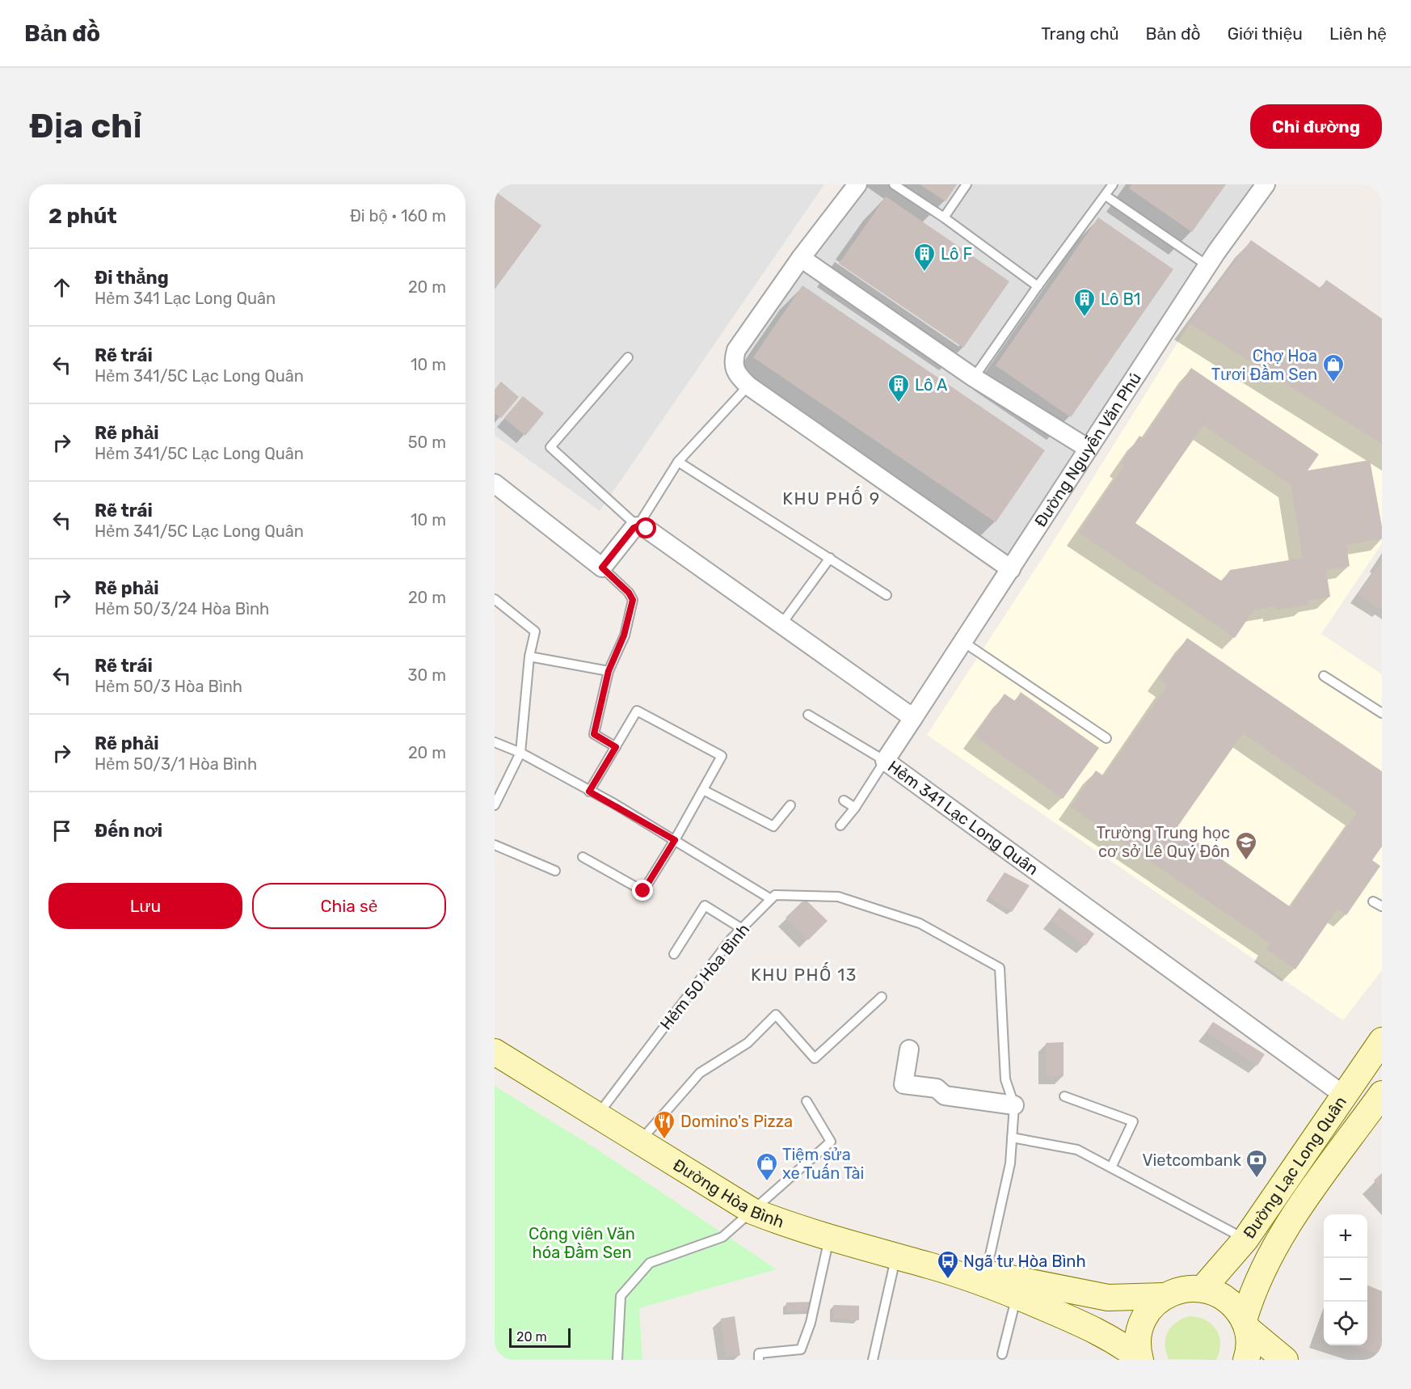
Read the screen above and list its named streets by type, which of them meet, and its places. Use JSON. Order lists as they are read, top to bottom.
{
  "streets": {
    "main road": ["Đường Lạc Long Quân", "Đường Hòa Bình"],
    "street": ["Đường Nguyễn Văn Phú", "Hẻm 341 Lạc Long Quân"],
    "lane": ["Hẻm 50 Hòa Bình"]
  },
  "crossings": [
    ["Đường Nguyễn Văn Phú", "Hẻm 341 Lạc Long Quân"],
    ["Hẻm 341 Lạc Long Quân", "Đường Lạc Long Quân"],
    ["Hẻm 50 Hòa Bình", "Đường Hòa Bình"]
  ],
  "districts": ["KHU PHỐ 9", "KHU PHỐ 13"],
  "parks": ["Công viên Văn hóa Đầm Sen"],
  "places": {
    "building": ["Lô F", "Lô B1", "Lô A"],
    "shop": ["Chợ Hoa Tươi Đầm Sen", "Tiệm sửa xe Tuấn Tài"],
    "school or university": ["Trường Trung học cơ sở Lê Quý Đôn"],
    "restaurant": ["Domino's Pizza"],
    "bank": ["Vietcombank"],
    "bus stop": ["Ngã tư Hòa Bình"]
  },
  "scale_bar": "20 m",
  "page": {
    "header": "Bản đồ",
    "nav": [
      "Trang chủ",
      "Bản đồ",
      "Giới thiệu",
      "Liên hệ"
    ],
    "buttons": [
      "Chỉ đường",
      ["Lưu", "Chia sẻ"]
    ],
    "title": "Địa chỉ",
    "heading": ["2 phút", "Đi bộ · 160 m"],
    "list": [
      ["Đi thẳng", "Hẻm 341 Lạc Long Quân", "20 m"],
      ["Rẽ trái", "Hẻm 341/5C Lạc Long Quân", "10 m"],
      ["Rẽ phải", "Hẻm 341/5C Lạc Long Quân", "50 m"],
      ["Rẽ trái", "Hẻm 341/5C Lạc Long Quân", "10 m"],
      ["Rẽ phải", "Hẻm 50/3/24 Hòa Bình", "20 m"],
      ["Rẽ trái", "Hẻm 50/3 Hòa Bình", "30 m"],
      ["Rẽ phải", "Hẻm 50/3/1 Hòa Bình", "20 m"],
      "Đến nơi"
    ],
    "map_buttons": ["+", "−"],
    "scale": "20 m"
  }
}
